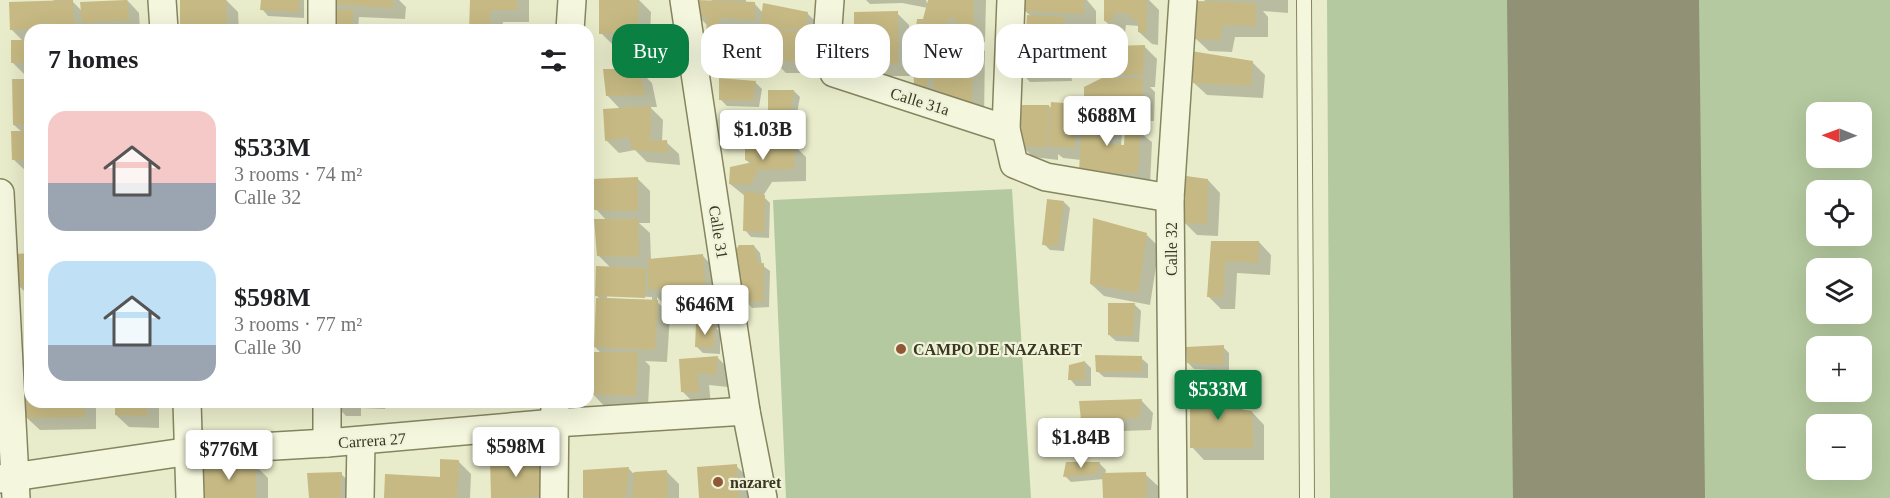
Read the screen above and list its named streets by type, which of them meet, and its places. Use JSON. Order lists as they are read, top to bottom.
{
  "streets": {
    "street": [
      "Calle 31a",
      "Calle 31",
      "Calle 32",
      "Carrera 27"
    ]
  },
  "crossings": [
    ["Calle 31", "Carrera 27"]
  ],
  "places": ["CAMPO DE NAZARET", "nazaret"],
  "north": "left",
  "page": {
    "chip": [
      "Buy",
      "Rent",
      "Filters",
      "New",
      "Apartment"
    ],
    "heading": "7 homes",
    "price": [
      "$688M",
      "$1.03B",
      "$646M",
      "$533M",
      "$1.84B",
      "$598M",
      "$776M"
    ],
    "list": [
      {
        "name": "$533M",
        "note": "3 rooms · 74 m² · Calle 32"
      },
      {
        "name": "$598M",
        "note": "3 rooms · 77 m² · Calle 30"
      }
    ],
    "map_buttons": ["+", "−"]
  }
}
